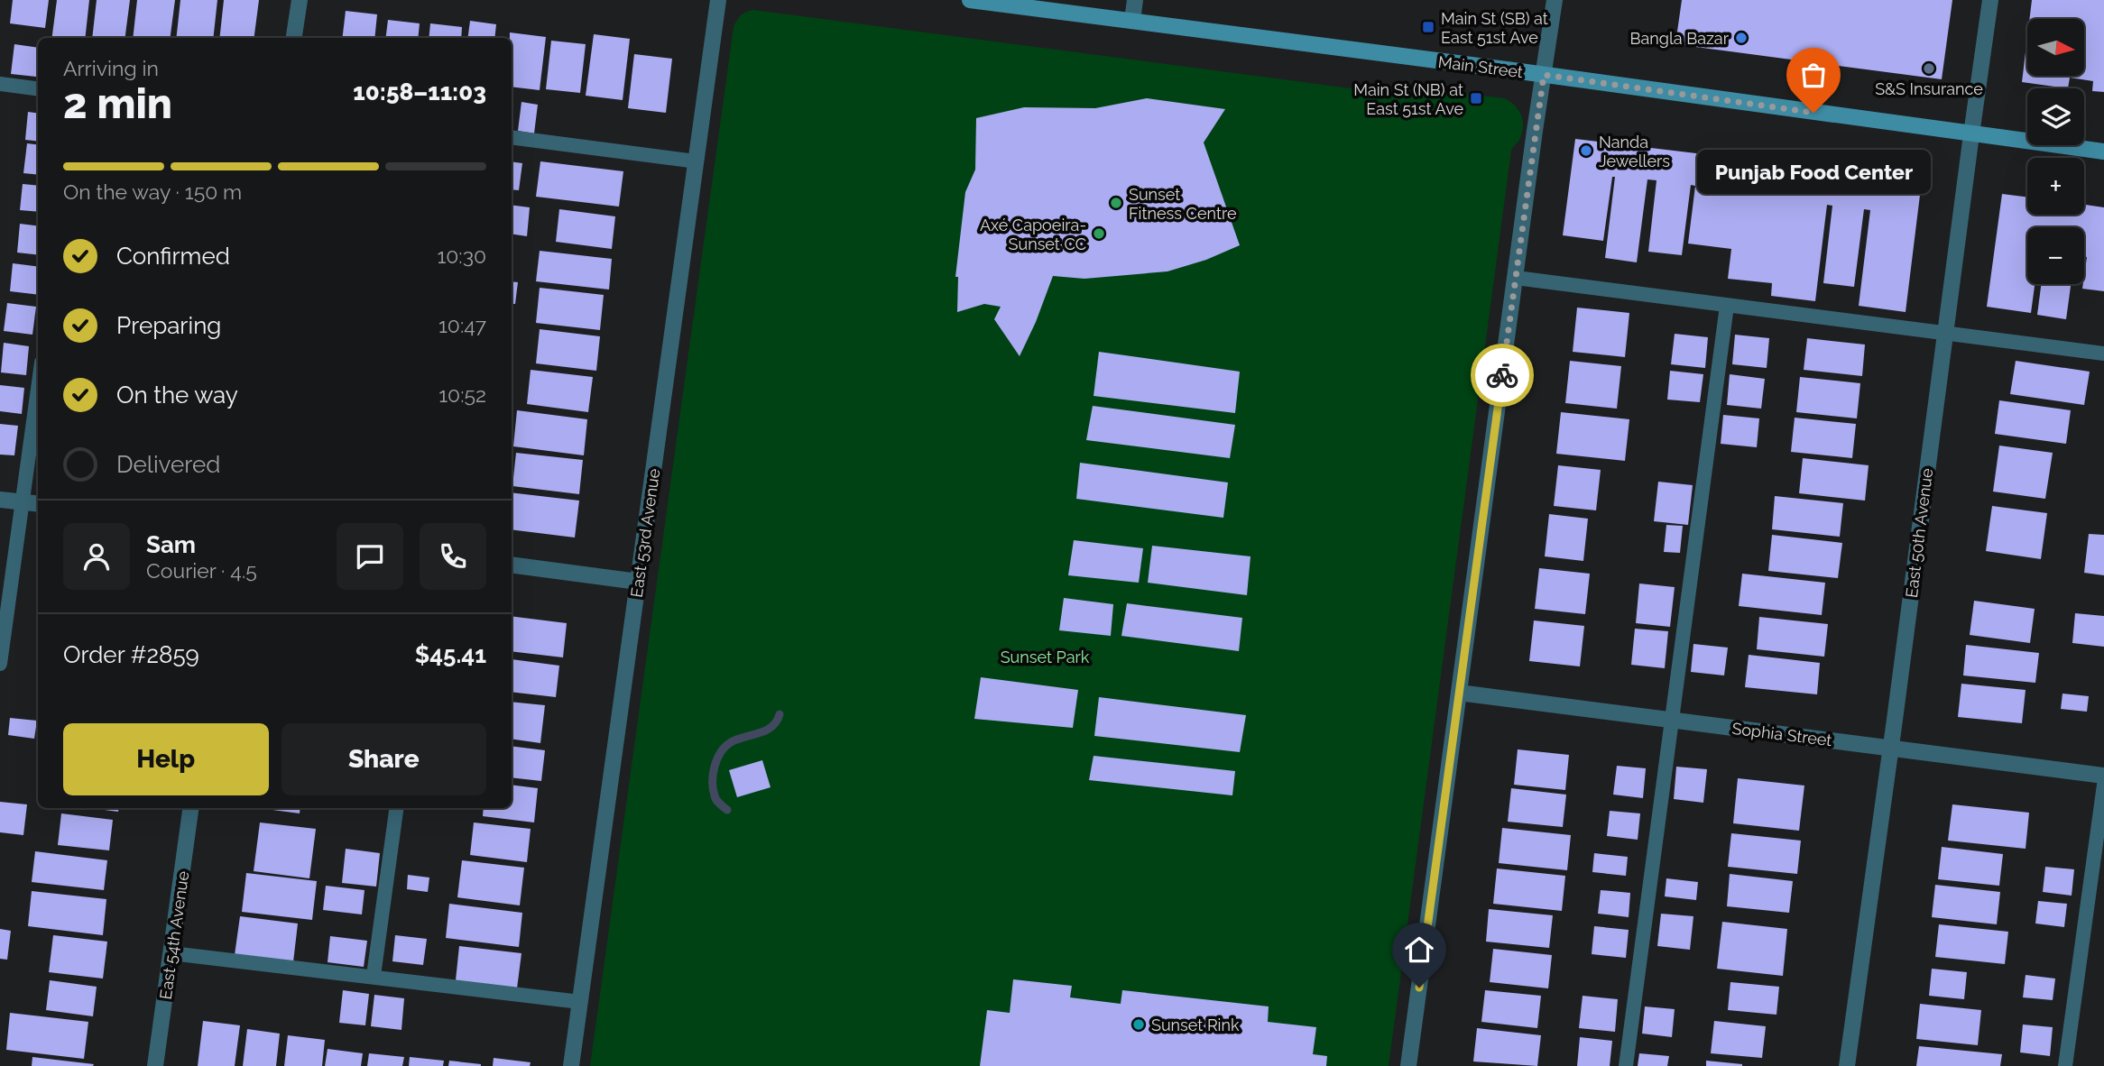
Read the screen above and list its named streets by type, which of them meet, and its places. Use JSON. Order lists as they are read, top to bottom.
{
  "streets": {
    "main road": ["Main Street"],
    "street": [
      "East 53rd Avenue",
      "East 50th Avenue",
      "Sophia Street",
      "East 54th Avenue"
    ]
  },
  "crossings": [
    ["Main Street", "East 50th Avenue"],
    ["East 50th Avenue", "Sophia Street"]
  ],
  "parks": ["Sunset Park"],
  "places": {
    "transit": ["Main St (SB) at East 51st Ave", "Main St (NB) at East 51st Ave"],
    "other": [
      "Bangla Bazar",
      "S&S Insurance",
      "Punjab Food Center",
      "Nanda Jewellers",
      "Sunset Fitness Centre",
      "Axé Capoeira- Sunset CC",
      "Sunset Rink"
    ]
  },
  "north": "right",
  "page": {
    "map_buttons": ["+", "−"],
    "heading": ["2 min", "Arriving in", "10:58–11:03"],
    "panel": [
      "Sam",
      "Courier · 4.5",
      "Order #2859",
      "$45.41"
    ],
    "bar": "On the way · 150 m",
    "bubble": "Punjab Food Center",
    "list": [
      ["Confirmed", "10:30"],
      ["Preparing", "10:47"],
      ["On the way", "10:52"],
      "Delivered"
    ],
    "buttons": ["Help", "Share"]
  }
}
